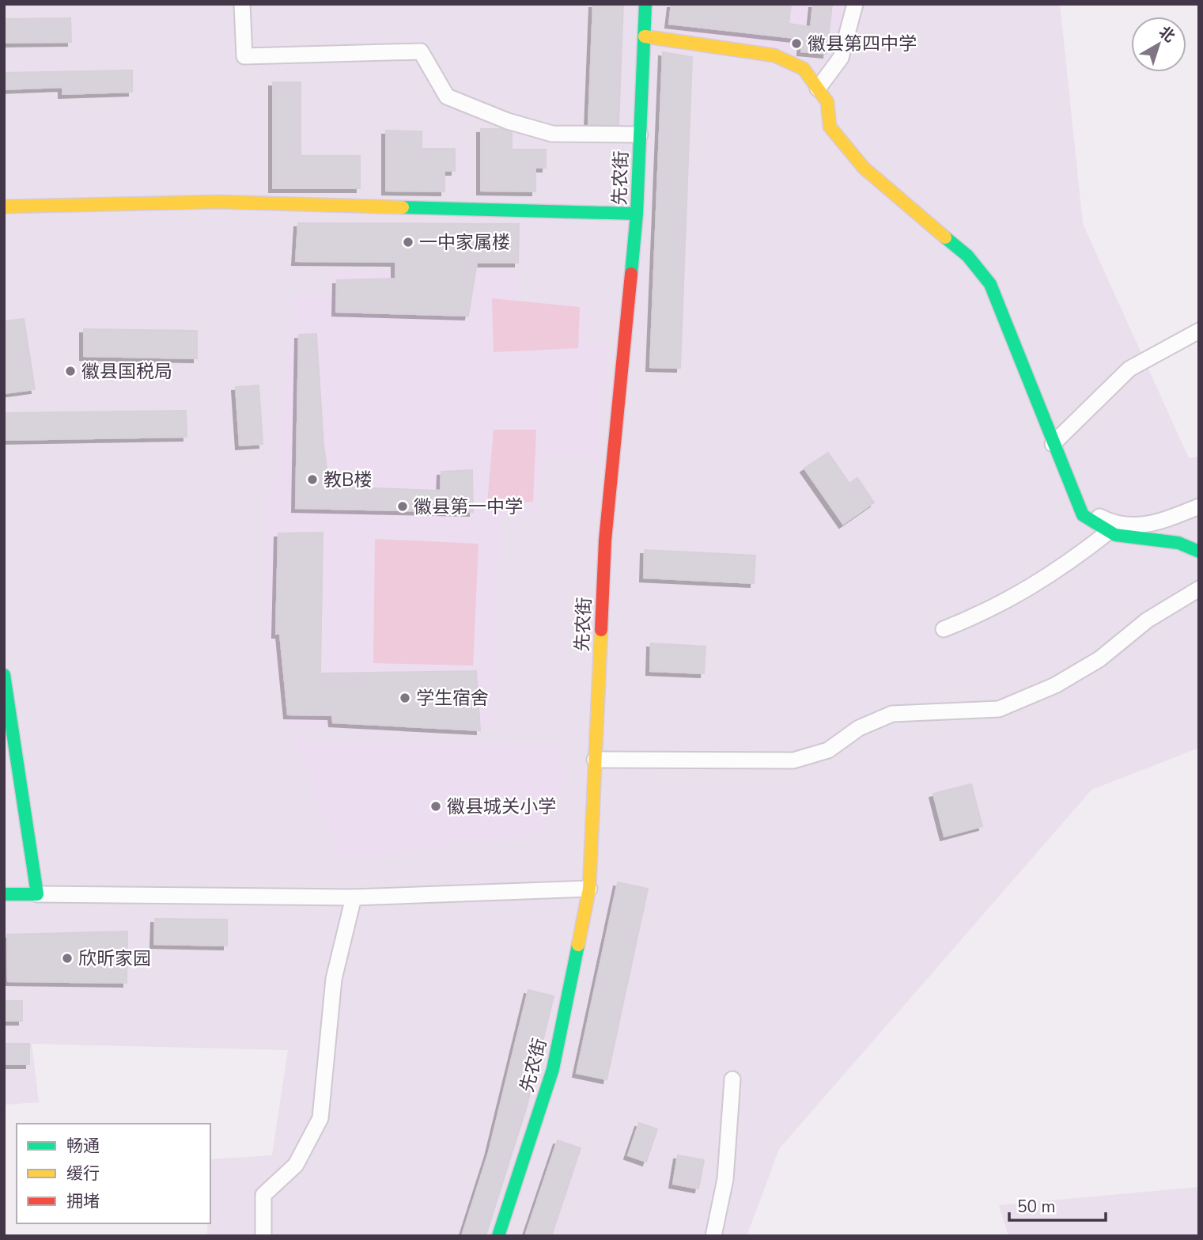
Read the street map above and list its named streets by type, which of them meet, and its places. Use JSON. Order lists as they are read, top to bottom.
{
  "streets": {
    "street": ["先农街"]
  },
  "places": [
    "徽县第四中学",
    "一中家属楼",
    "徽县国税局",
    "教B楼",
    "徽县第一中学",
    "学生宿舍",
    "徽县城关小学",
    "欣昕家园"
  ],
  "legend": ["畅通", "缓行", "拥堵"],
  "scale_bar": "50 m",
  "north": "top right"
}
